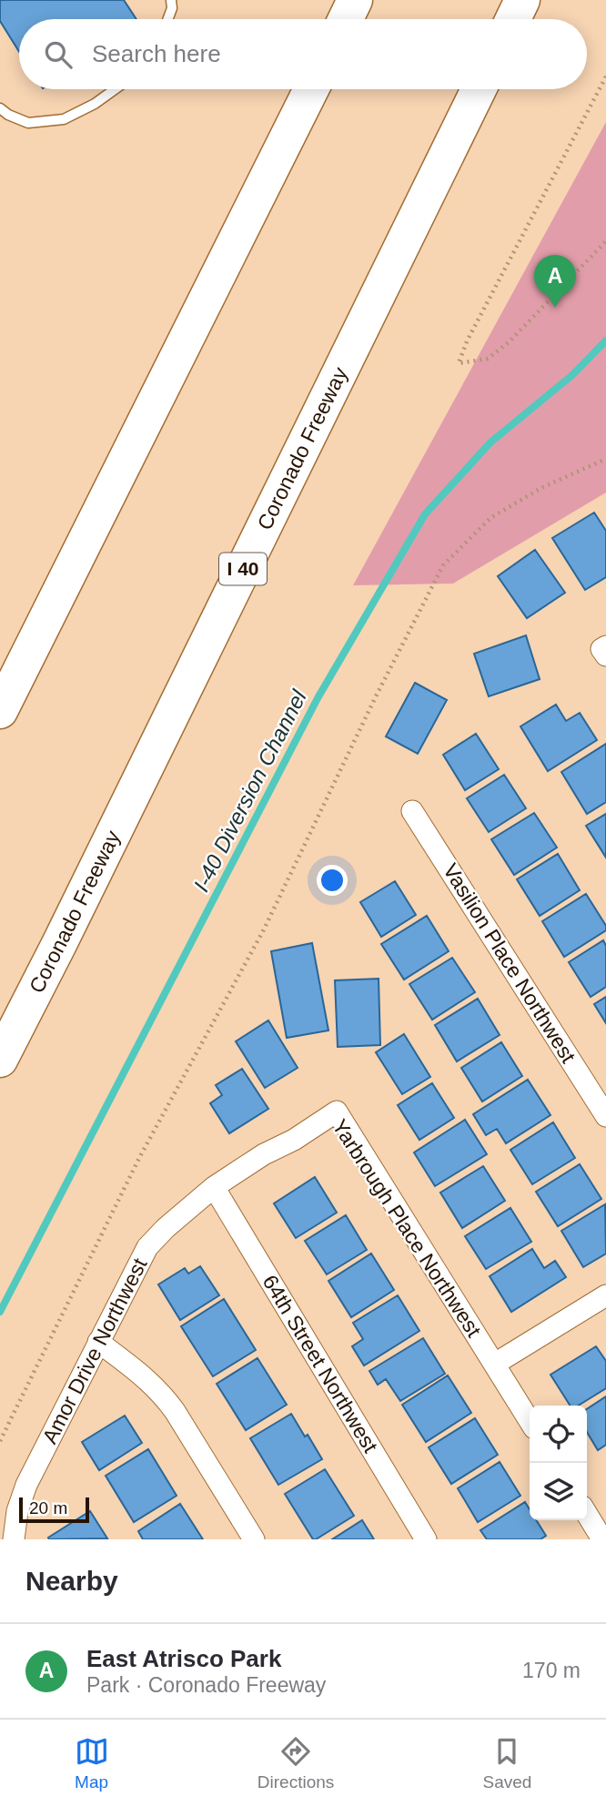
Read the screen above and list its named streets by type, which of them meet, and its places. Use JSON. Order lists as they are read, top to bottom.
{
  "streets": {
    "highway": ["Coronado Freeway", "I 40"],
    "street": [
      "Vasilion Place Northwest",
      "Yarbrough Place Northwest",
      "Amor Drive Northwest",
      "64th Street Northwest"
    ]
  },
  "crossings": [
    ["Yarbrough Place Northwest", "Amor Drive Northwest"],
    ["Yarbrough Place Northwest", "64th Street Northwest"],
    ["Amor Drive Northwest", "64th Street Northwest"]
  ],
  "water": ["I-40 Diversion Channel"],
  "scale_bar": "20 m",
  "page": {
    "search": "Search here",
    "pins": "A",
    "scale": "20 m",
    "heading": "Nearby",
    "list": [
      {
        "mark": "A",
        "name": "East Atrisco Park",
        "note": "Park · Coronado Freeway",
        "value": "170 m"
      }
    ],
    "nav": ["Map", "Directions", "Saved"]
  }
}
